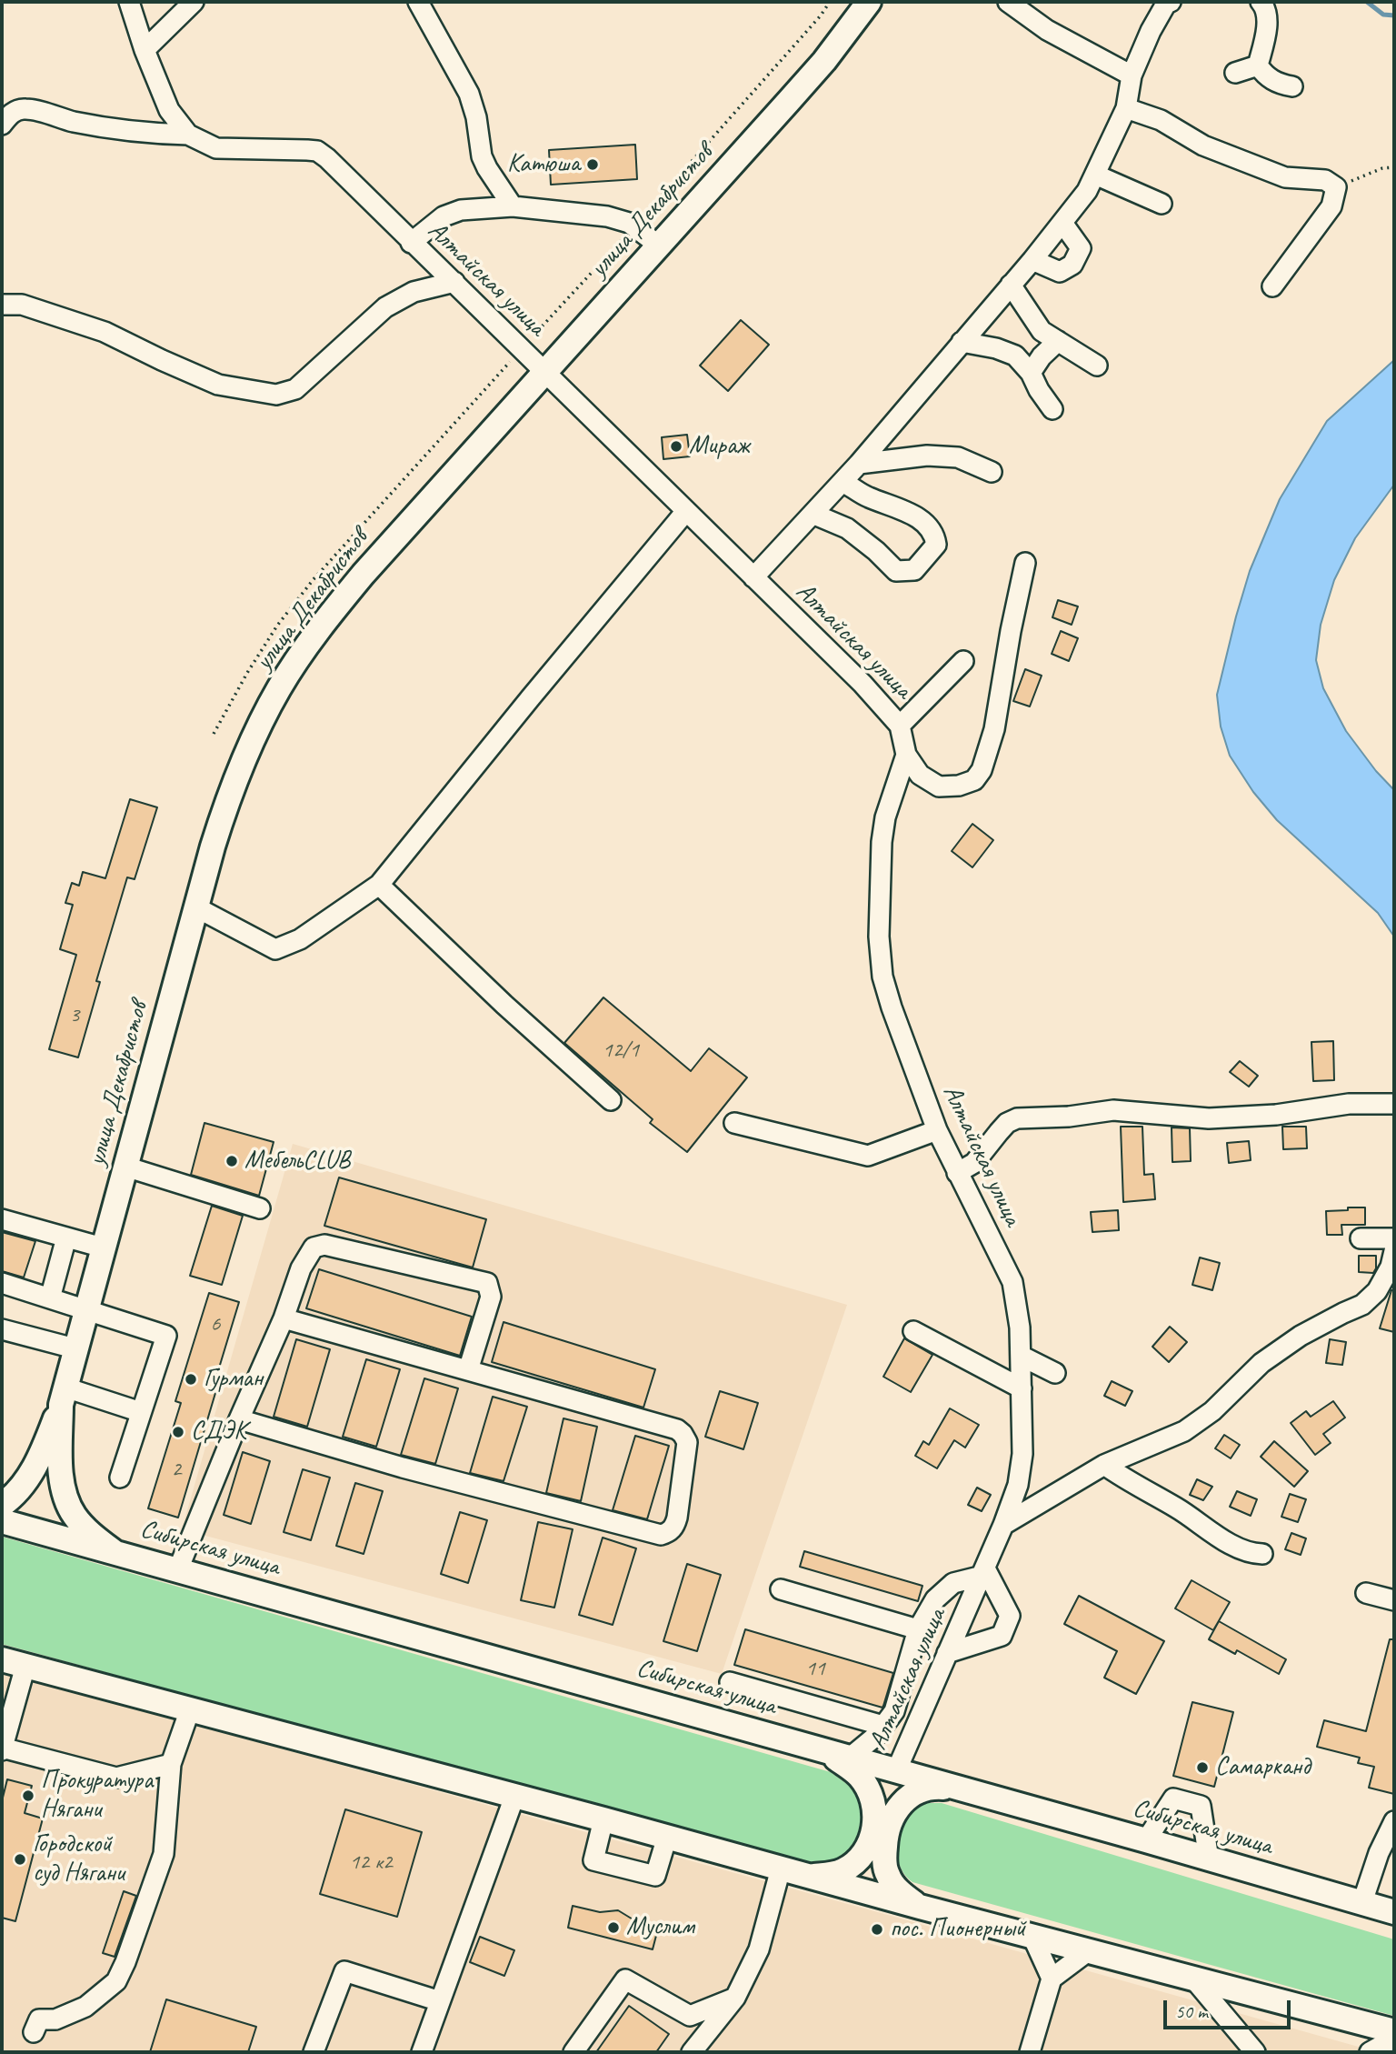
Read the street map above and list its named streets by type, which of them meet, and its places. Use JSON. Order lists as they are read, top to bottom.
{
  "streets": {
    "main road": ["улица Декабристов", "Сибирская улица"],
    "street": ["Алтайская улица"]
  },
  "crossings": [
    ["улица Декабристов", "Алтайская улица"],
    ["улица Декабристов", "Сибирская улица"],
    ["Алтайская улица", "Сибирская улица"]
  ],
  "places": [
    "Катюша",
    "Мираж",
    "МебельCLUB",
    "Гурман",
    "СДЭК",
    "Самарканд",
    "Прокуратура Нягани",
    "Городской суд Нягани",
    "Муслим",
    "пос. Пионерный"
  ],
  "house_numbers": [
    "3",
    "12/1",
    "6",
    "2",
    "11",
    "12 к2"
  ],
  "scale_bar": "50 m"
}
